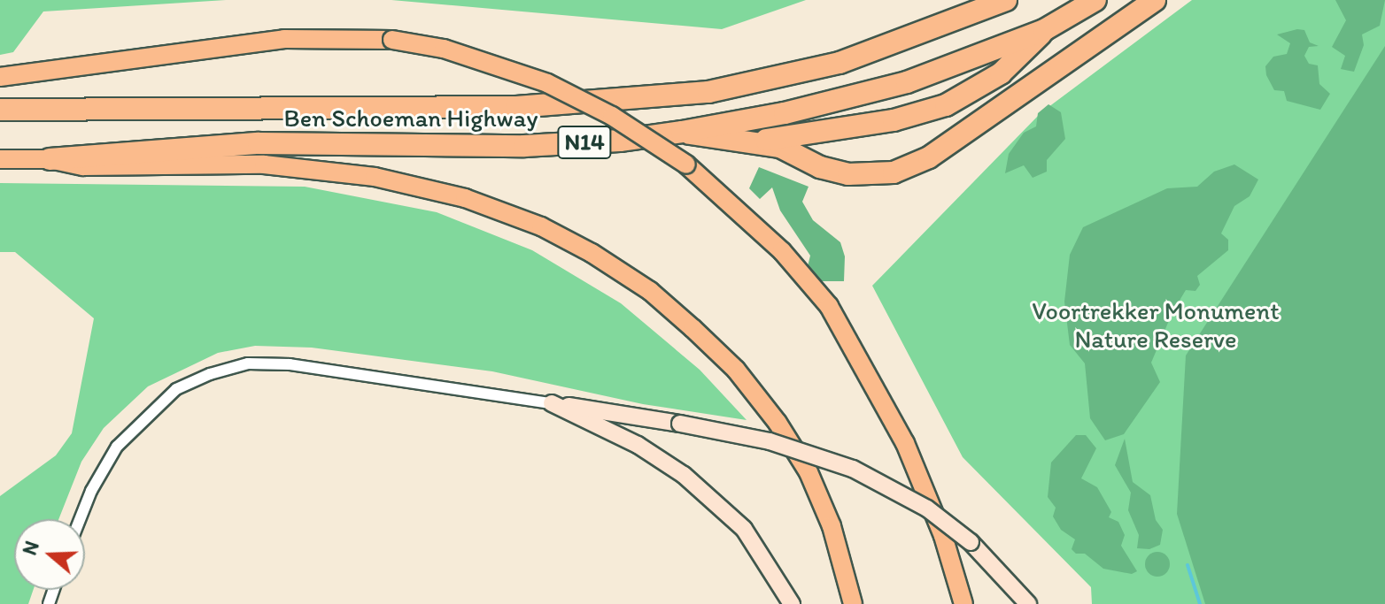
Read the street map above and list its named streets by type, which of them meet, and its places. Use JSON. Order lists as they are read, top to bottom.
{
  "streets": {
    "highway": ["Ben Schoeman Highway", "N14"]
  },
  "parks": ["Voortrekker Monument Nature Reserve"],
  "north": "left"
}
